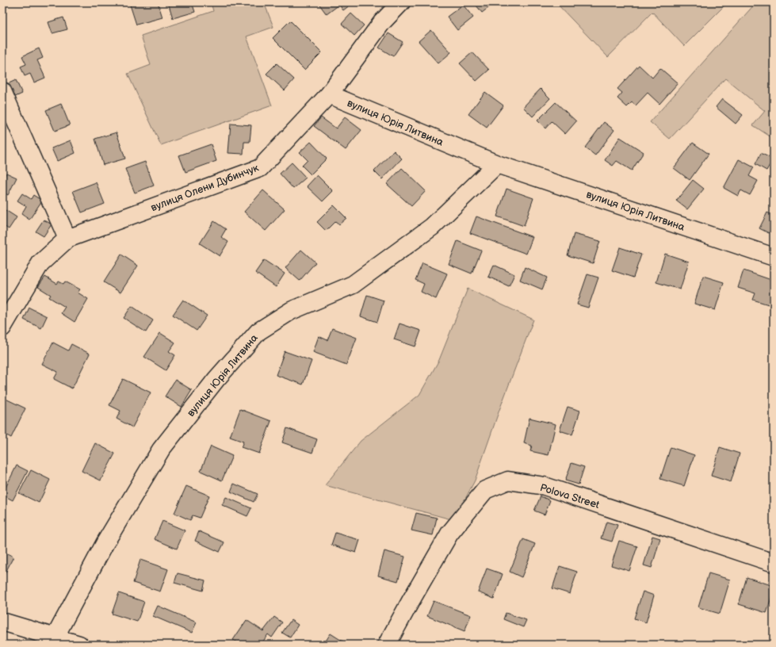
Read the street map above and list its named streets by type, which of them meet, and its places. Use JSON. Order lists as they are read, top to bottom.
{
  "streets": {
    "street": ["вулиця Юрія Литвина", "вулиця Олени Дубинчук", "Polova Street"]
  },
  "crossings": [
    ["вулиця Юрія Литвина", "вулиця Олени Дубинчук"]
  ]
}
